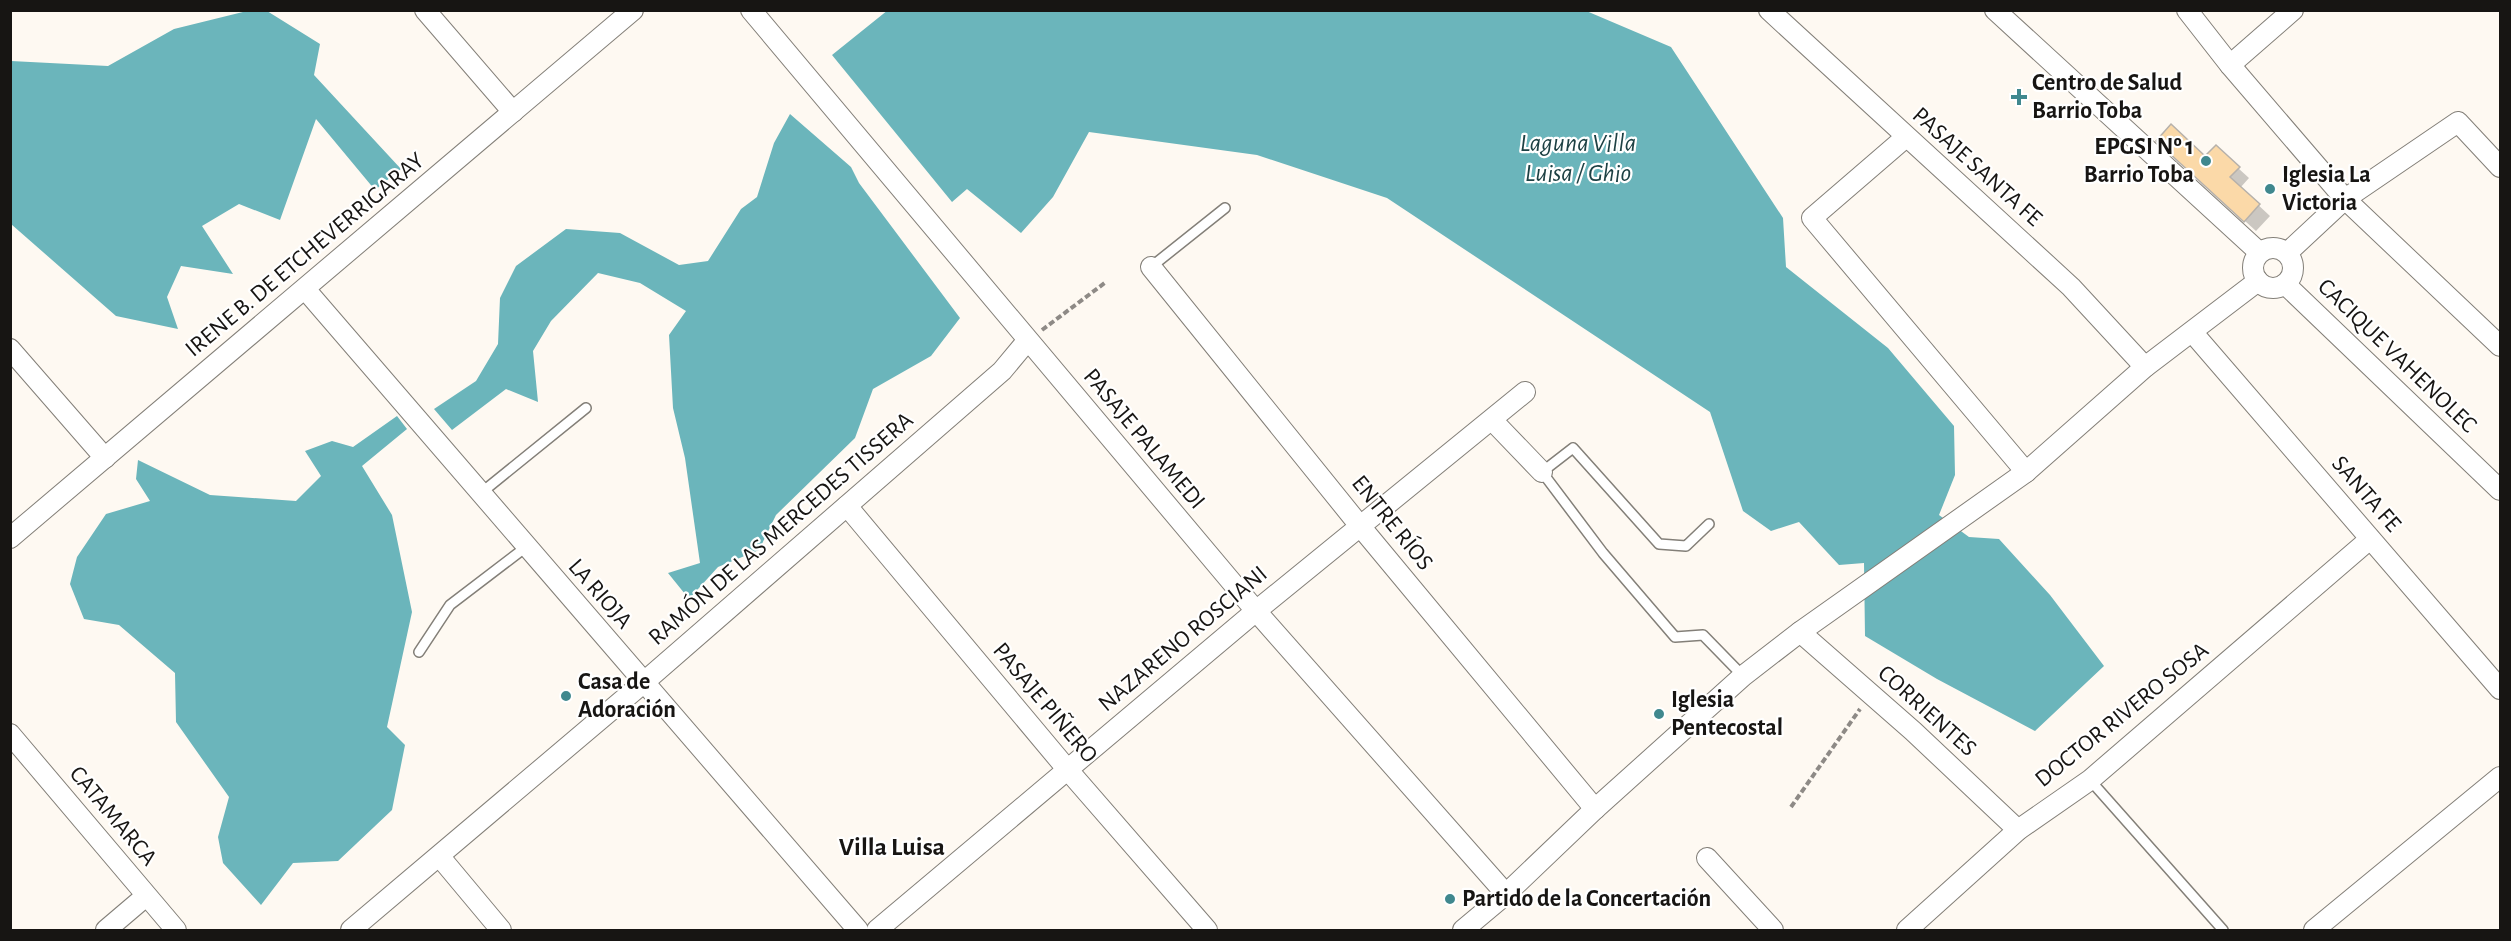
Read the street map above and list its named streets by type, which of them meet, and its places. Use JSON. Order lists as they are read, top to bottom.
{
  "streets": {
    "street": [
      "PASAJE SANTA FE",
      "IRENE B. DE ETCHEVERRIGARAY",
      "CACIQUE VAHENOLEC",
      "PASAJE PALAMEDI",
      "SANTA FE",
      "ENTRE RÍOS",
      "RAMÓN DE LAS MERCEDES TISSERA",
      "LA RIOJA",
      "NAZARENO ROSCIANI",
      "PASAJE PIÑERO",
      "CORRIENTES",
      "DOCTOR RIVERO SOSA",
      "CATAMARCA"
    ]
  },
  "crossings": [
    ["IRENE B. DE ETCHEVERRIGARAY", "LA RIOJA"],
    ["PASAJE PALAMEDI", "RAMÓN DE LAS MERCEDES TISSERA"],
    ["PASAJE PALAMEDI", "NAZARENO ROSCIANI"],
    ["SANTA FE", "DOCTOR RIVERO SOSA"],
    ["ENTRE RÍOS", "NAZARENO ROSCIANI"],
    ["RAMÓN DE LAS MERCEDES TISSERA", "LA RIOJA"],
    ["RAMÓN DE LAS MERCEDES TISSERA", "PASAJE PIÑERO"],
    ["NAZARENO ROSCIANI", "PASAJE PIÑERO"],
    ["CORRIENTES", "DOCTOR RIVERO SOSA"]
  ],
  "districts": ["Villa Luisa"],
  "water": ["Laguna Villa Luisa / Ghio"],
  "places": {
    "health": ["Centro de Salud Barrio Toba"],
    "other": [
      "EPGSI Nº 1 Barrio Toba",
      "Iglesia La Victoria",
      "Casa de Adoración",
      "Iglesia Pentecostal",
      "Partido de la Concertación"
    ]
  }
}
